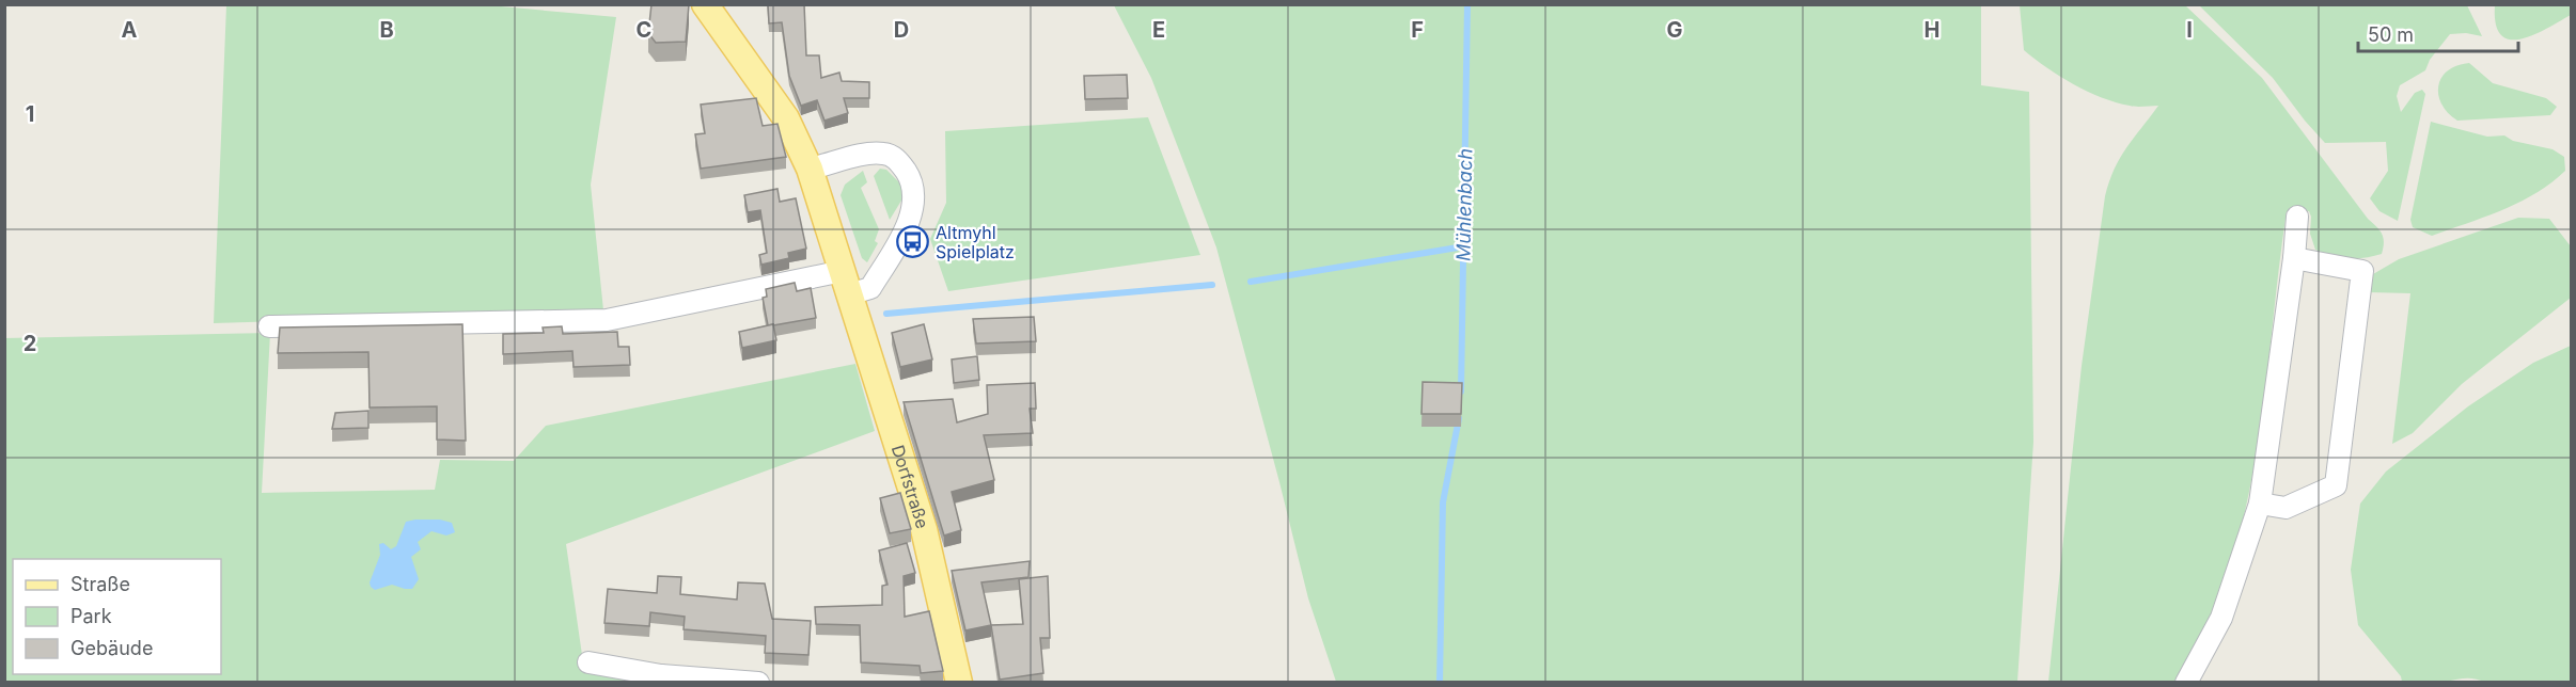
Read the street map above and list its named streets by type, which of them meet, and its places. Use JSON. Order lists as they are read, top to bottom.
{
  "streets": {
    "main road": ["Dorfstraße"]
  },
  "water": ["Mühlenbach"],
  "places": {
    "bus stop": ["Altmyhl Spielplatz"]
  },
  "legend": ["Straße", "Park", "Gebäude"],
  "scale_bar": "50 m",
  "grid": {
    "columns": [
      "A",
      "B",
      "C",
      "D",
      "E",
      "F",
      "G",
      "H",
      "I"
    ],
    "rows": ["1", "2"]
  }
}
